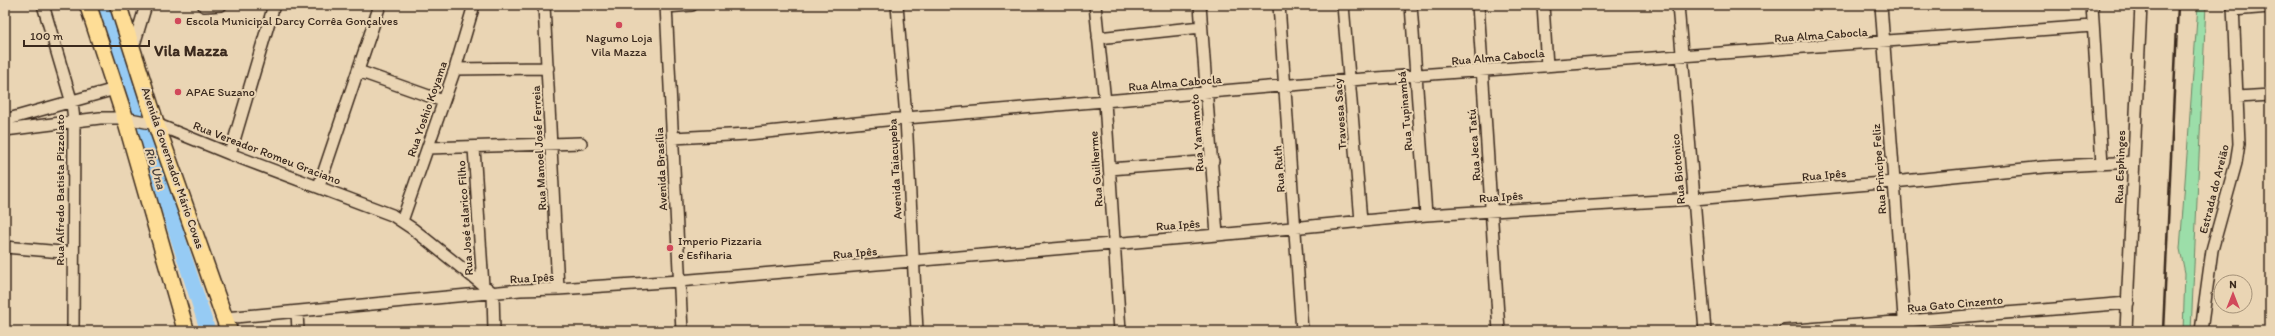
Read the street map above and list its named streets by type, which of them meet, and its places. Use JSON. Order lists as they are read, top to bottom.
{
  "streets": {
    "highway": ["Avenida Governador Mário Covas"],
    "street": [
      "Rua Alma Cabocla",
      "Rua Yoshio Koyama",
      "Rua Tupinambá",
      "Travessa Sacy",
      "Rua Yamamoto",
      "Rua Jeca Tatú",
      "Rua Manoel José Ferreia",
      "Rua Vereador Romeu Graciano",
      "Rua Esphinges",
      "Avenida Brasília",
      "Avenida Taiacupeba",
      "Rua Guilherme",
      "Rua Ruth",
      "Rua Biotonico",
      "Rua Principe Feliz",
      "Rua Ipês",
      "Estrada do Areião",
      "Rua Alfredo Batista Pizzolato",
      "Rua José talarico Filho",
      "Rua Gato Cinzento"
    ]
  },
  "crossings": [
    ["Rua Alma Cabocla", "Rua Tupinambá"],
    ["Rua Alma Cabocla", "Travessa Sacy"],
    ["Rua Alma Cabocla", "Rua Yamamoto"],
    ["Rua Alma Cabocla", "Rua Jeca Tatú"],
    ["Rua Alma Cabocla", "Rua Esphinges"],
    ["Rua Alma Cabocla", "Avenida Brasília"],
    ["Rua Alma Cabocla", "Avenida Taiacupeba"],
    ["Rua Alma Cabocla", "Rua Guilherme"],
    ["Rua Alma Cabocla", "Rua Ruth"],
    ["Rua Alma Cabocla", "Rua Biotonico"],
    ["Rua Alma Cabocla", "Rua Principe Feliz"],
    ["Rua Yoshio Koyama", "Rua Vereador Romeu Graciano"],
    ["Rua Tupinambá", "Rua Ipês"],
    ["Travessa Sacy", "Rua Ipês"],
    ["Rua Yamamoto", "Rua Ipês"],
    ["Rua Jeca Tatú", "Rua Ipês"],
    ["Rua Manoel José Ferreia", "Rua Ipês"],
    ["Rua Vereador Romeu Graciano", "Avenida Governador Mário Covas"],
    ["Rua Vereador Romeu Graciano", "Rua Ipês"],
    ["Rua Vereador Romeu Graciano", "Rua Alfredo Batista Pizzolato"],
    ["Rua Vereador Romeu Graciano", "Rua José talarico Filho"],
    ["Rua Esphinges", "Rua Ipês"],
    ["Rua Esphinges", "Rua Gato Cinzento"],
    ["Avenida Governador Mário Covas", "Rua Ipês"],
    ["Avenida Brasília", "Rua Ipês"],
    ["Avenida Taiacupeba", "Rua Ipês"],
    ["Rua Guilherme", "Rua Ipês"],
    ["Rua Ruth", "Rua Ipês"],
    ["Rua Biotonico", "Rua Ipês"],
    ["Rua Principe Feliz", "Rua Ipês"],
    ["Rua Principe Feliz", "Rua Gato Cinzento"]
  ],
  "districts": ["Vila Mazza"],
  "water": ["Rio Una"],
  "places": [
    "Escola Municipal Darcy Corrêa Gonçalves",
    "Nagumo Loja Vila Mazza",
    "APAE Suzano",
    "Imperio Pizzaria e Esfiharia"
  ],
  "scale_bar": "100 m",
  "north": "top"
}
